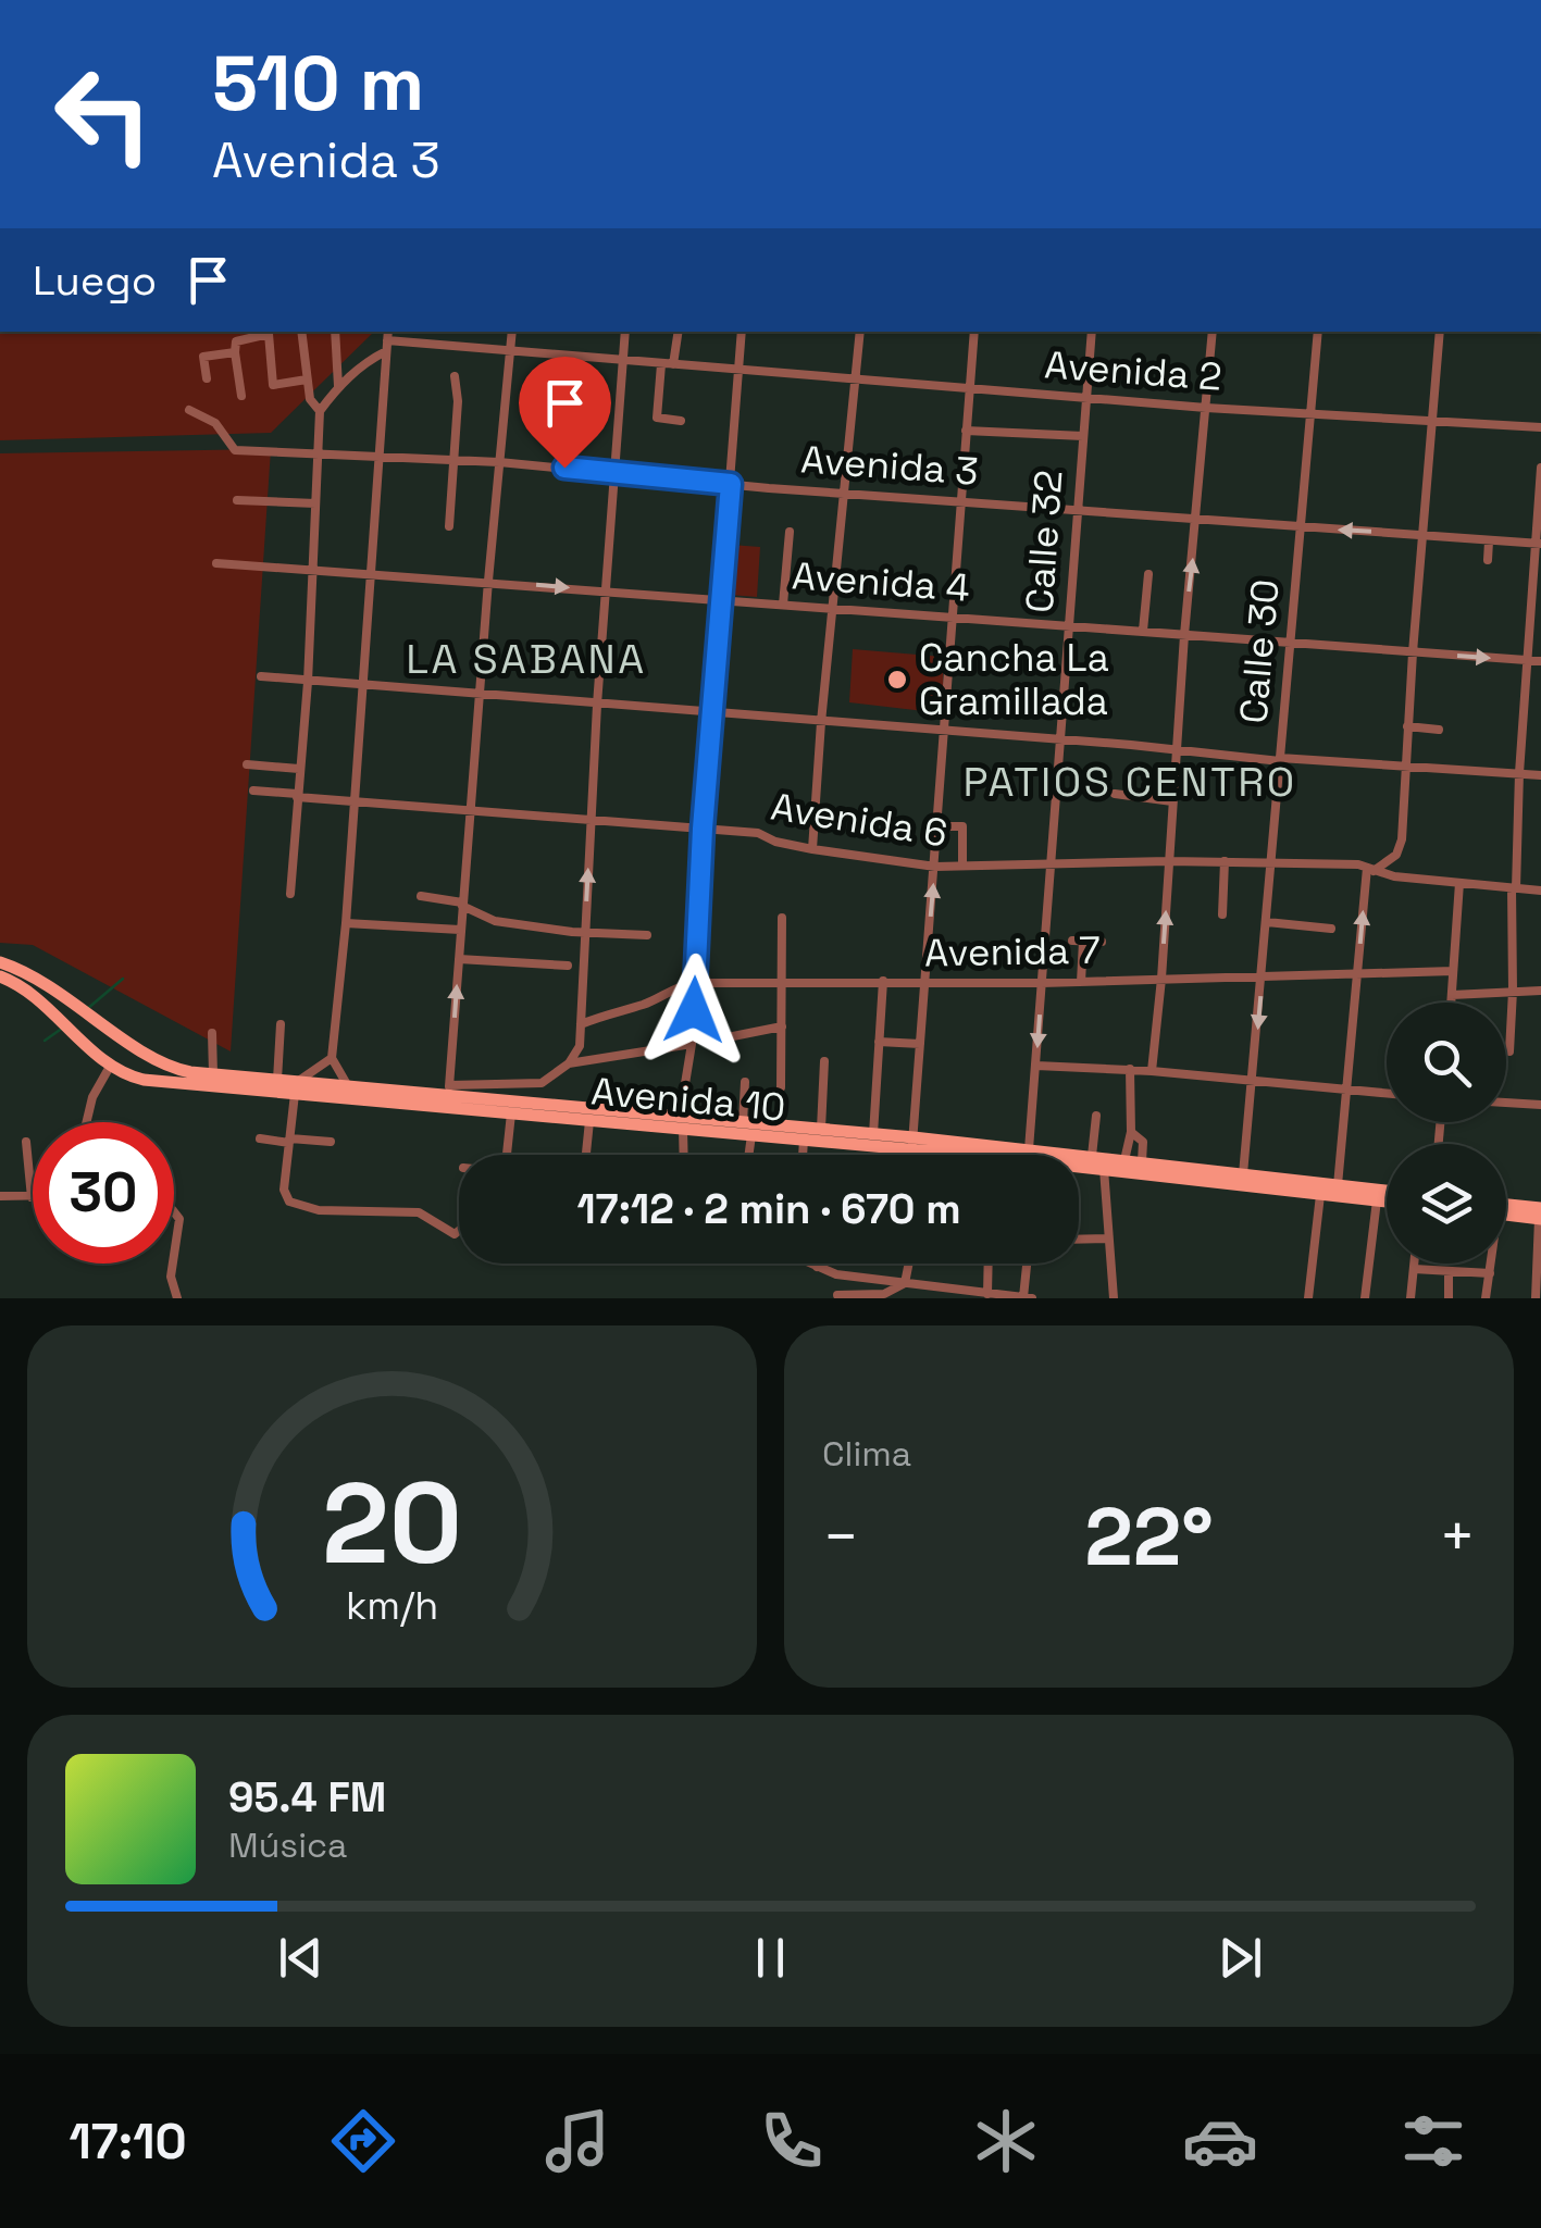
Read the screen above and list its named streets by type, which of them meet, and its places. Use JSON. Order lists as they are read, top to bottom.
{
  "streets": {
    "main road": ["Avenida 10"],
    "street": [
      "Avenida 2",
      "Avenida 3",
      "Calle 32",
      "Avenida 4",
      "Calle 30",
      "Avenida 6",
      "Avenida 7"
    ]
  },
  "crossings": [
    ["Avenida 2", "Calle 32"],
    ["Avenida 2", "Calle 30"],
    ["Avenida 3", "Calle 32"],
    ["Avenida 3", "Calle 30"],
    ["Calle 32", "Avenida 4"],
    ["Calle 32", "Avenida 6"],
    ["Calle 32", "Avenida 7"],
    ["Avenida 4", "Calle 30"],
    ["Calle 30", "Avenida 6"],
    ["Calle 30", "Avenida 7"],
    ["Calle 30", "Avenida 10"]
  ],
  "districts": ["LA SABANA", "PATIOS CENTRO"],
  "places": ["Cancha La Gramillada"],
  "page": {
    "turn": ["510 m", "Avenida 3"],
    "then": "Luego",
    "limit": "30",
    "trip": "17:12 · 2 min · 670 m",
    "tile": "Clima",
    "heat": ["−", "22°", "+"],
    "song": ["95.4 FM", "Música"],
    "tabs": "17:10",
    "gauge": ["20", "km/h"]
  }
}
